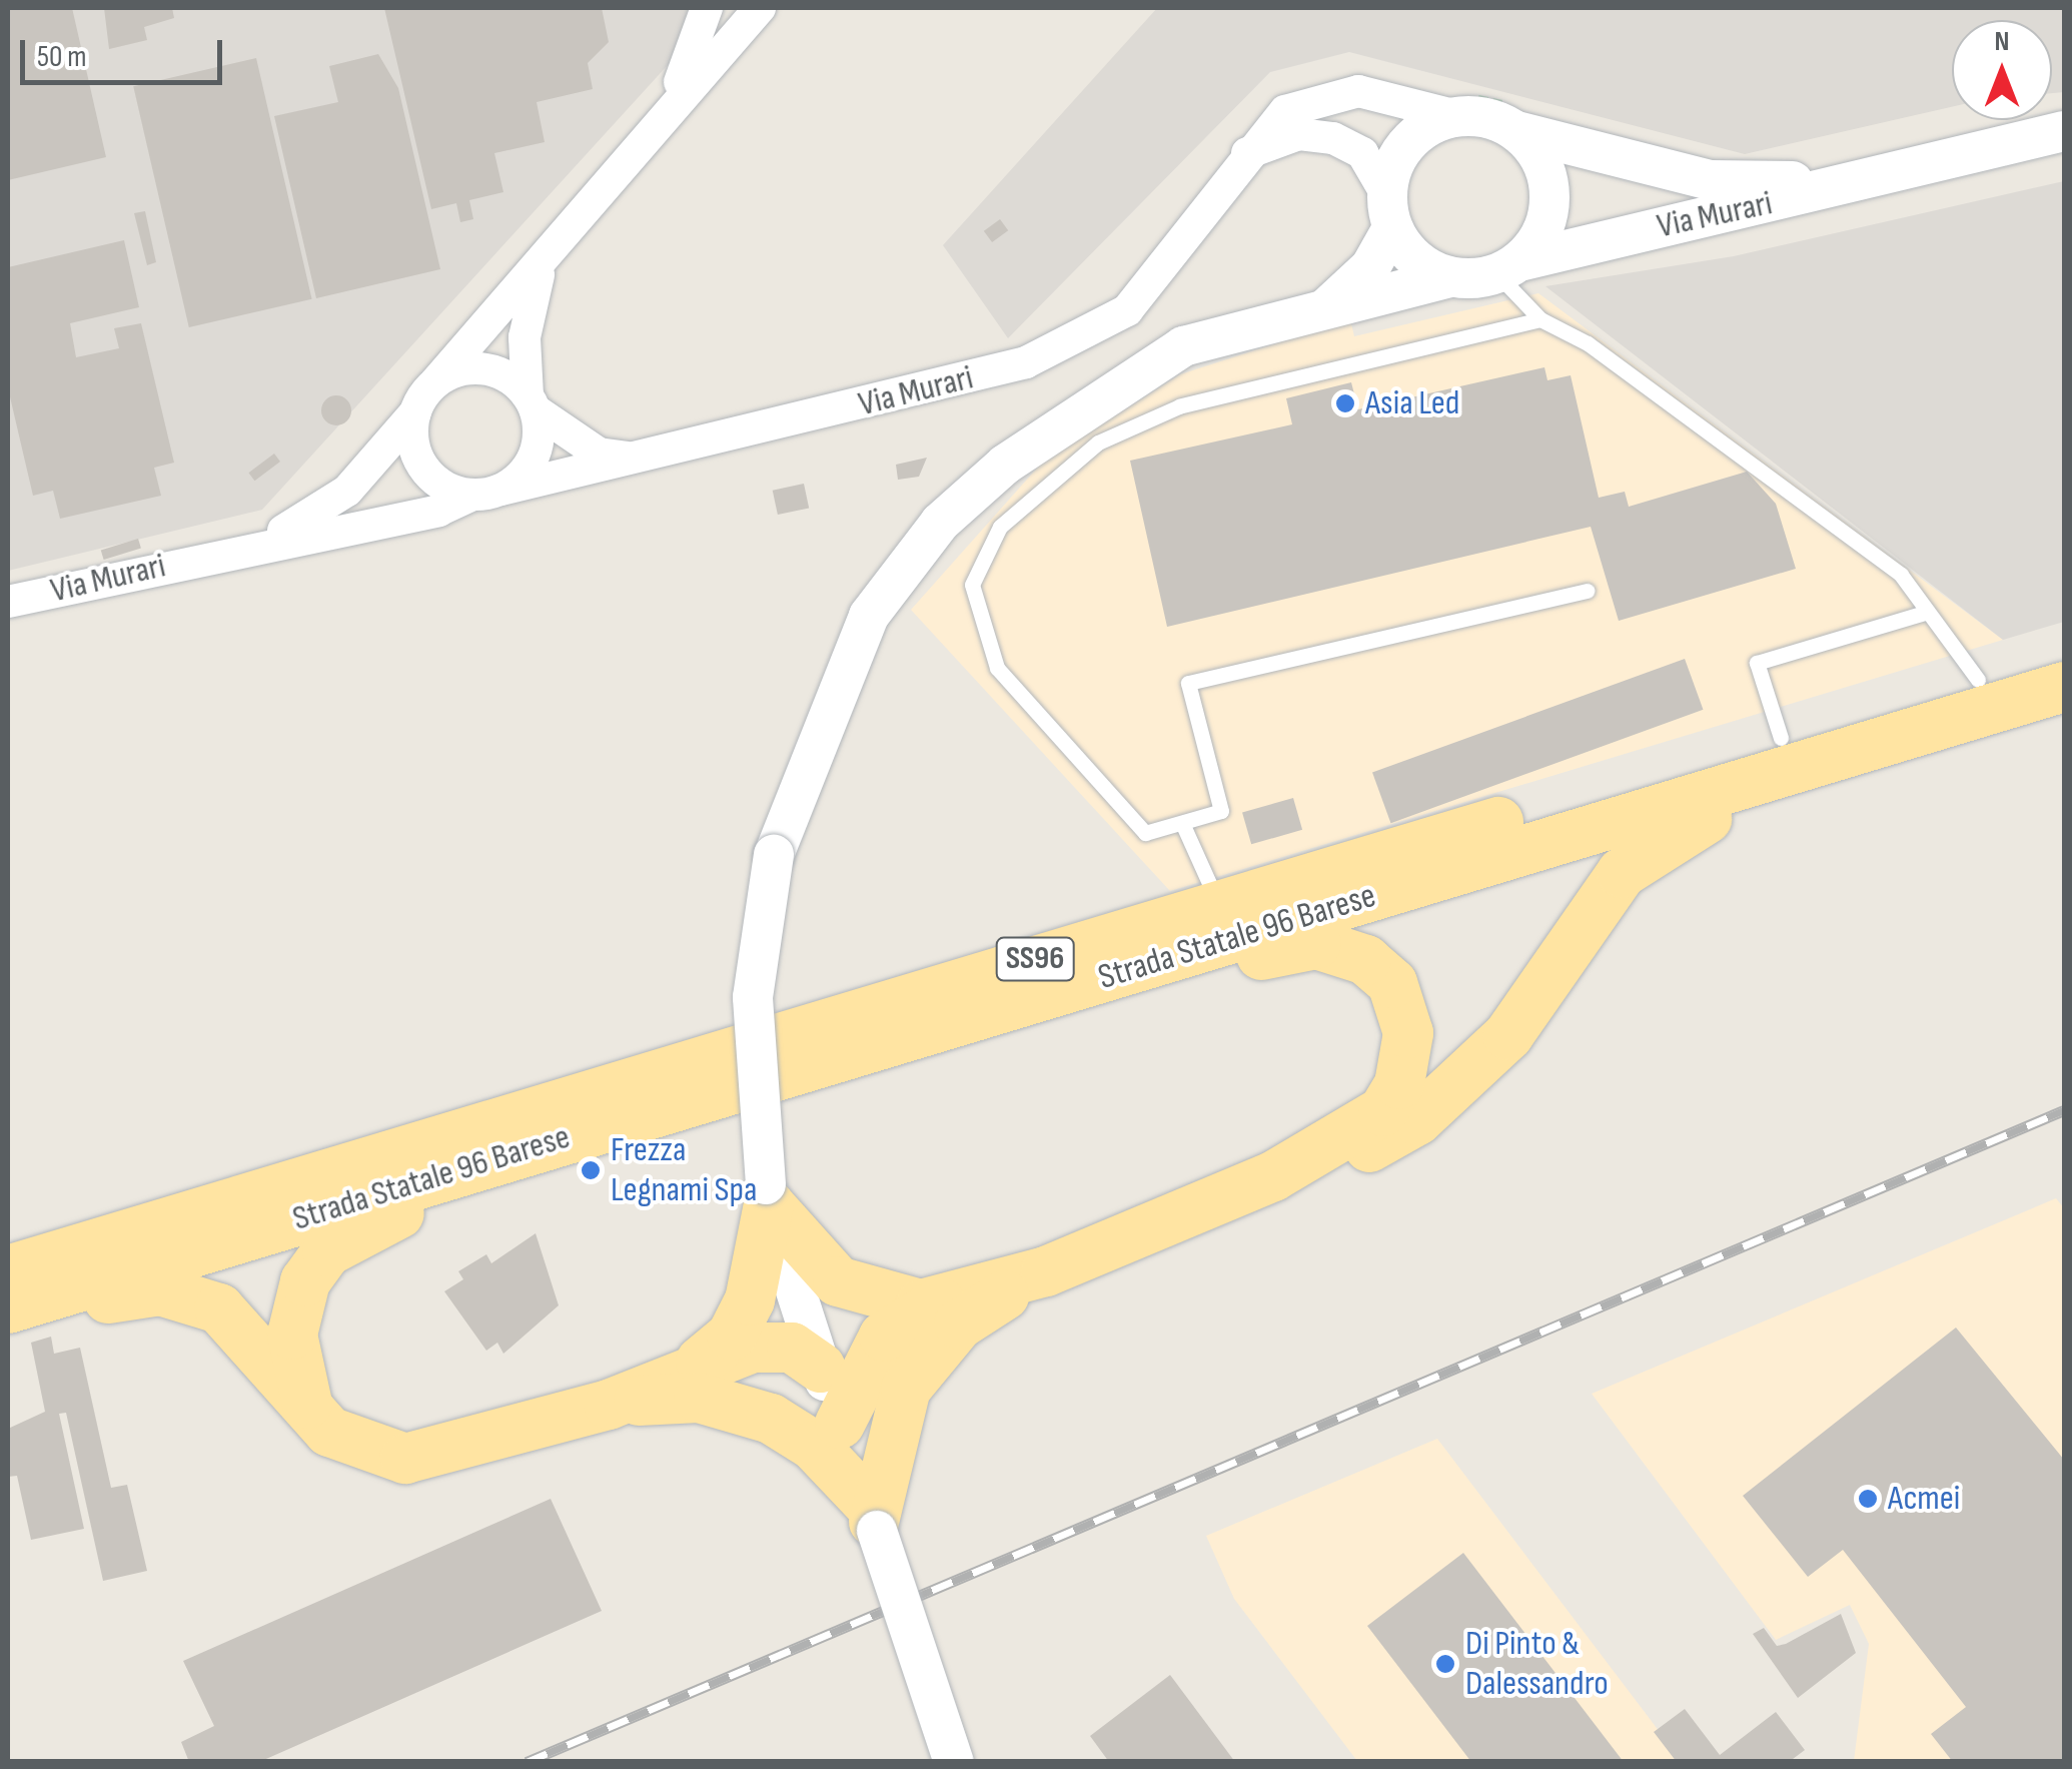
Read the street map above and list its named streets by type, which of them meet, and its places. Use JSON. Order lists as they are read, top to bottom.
{
  "streets": {
    "main road": ["Strada Statale 96 Barese", "SS96"],
    "street": ["Via Murari"]
  },
  "places": [
    "Asia Led",
    "Frezza Legnami Spa",
    "Acmei",
    "Di Pinto & Dalessandro"
  ],
  "scale_bar": "50 m",
  "north": "top"
}
